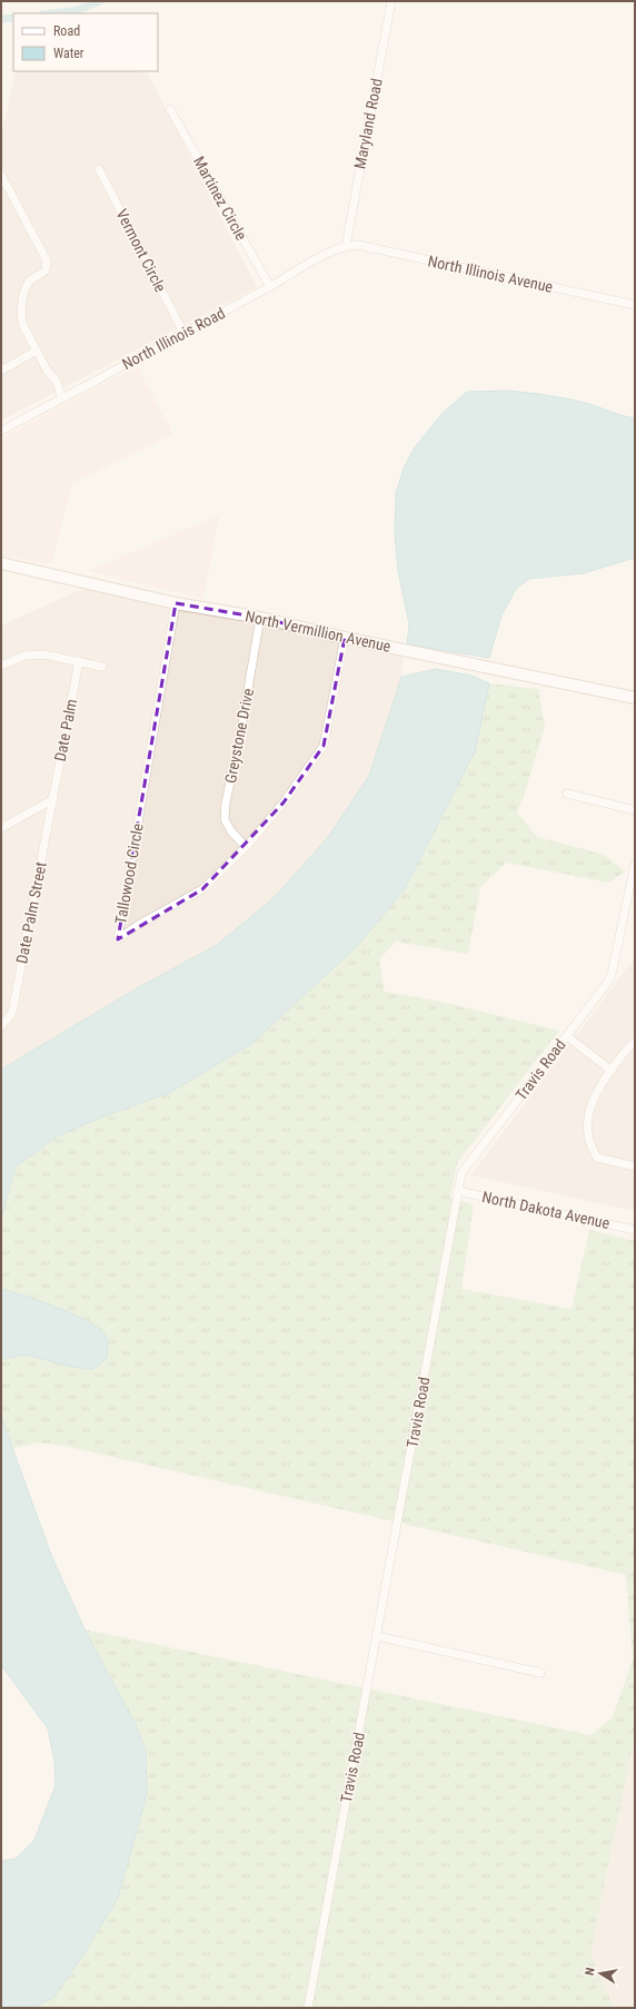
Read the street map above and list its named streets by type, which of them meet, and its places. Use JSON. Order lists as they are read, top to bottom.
{
  "streets": {
    "street": [
      "Maryland Road",
      "Martinez Circle",
      "Vermont Circle",
      "North Illinois Avenue",
      "North Illinois Road",
      "North Vermillion Avenue",
      "Date Palm",
      "Greystone Drive",
      "Tallowood Circle",
      "Date Palm Street",
      "Travis Road",
      "North Dakota Avenue"
    ]
  },
  "crossings": [
    ["Maryland Road", "North Illinois Avenue"],
    ["Maryland Road", "North Illinois Road"],
    ["Martinez Circle", "North Illinois Road"],
    ["Vermont Circle", "North Illinois Road"],
    ["North Illinois Avenue", "North Illinois Road"],
    ["North Vermillion Avenue", "Greystone Drive"],
    ["North Vermillion Avenue", "Tallowood Circle"],
    ["Date Palm", "Date Palm Street"],
    ["Greystone Drive", "Tallowood Circle"],
    ["Travis Road", "North Dakota Avenue"]
  ],
  "legend": ["Road", "Water"],
  "north": "left"
}
